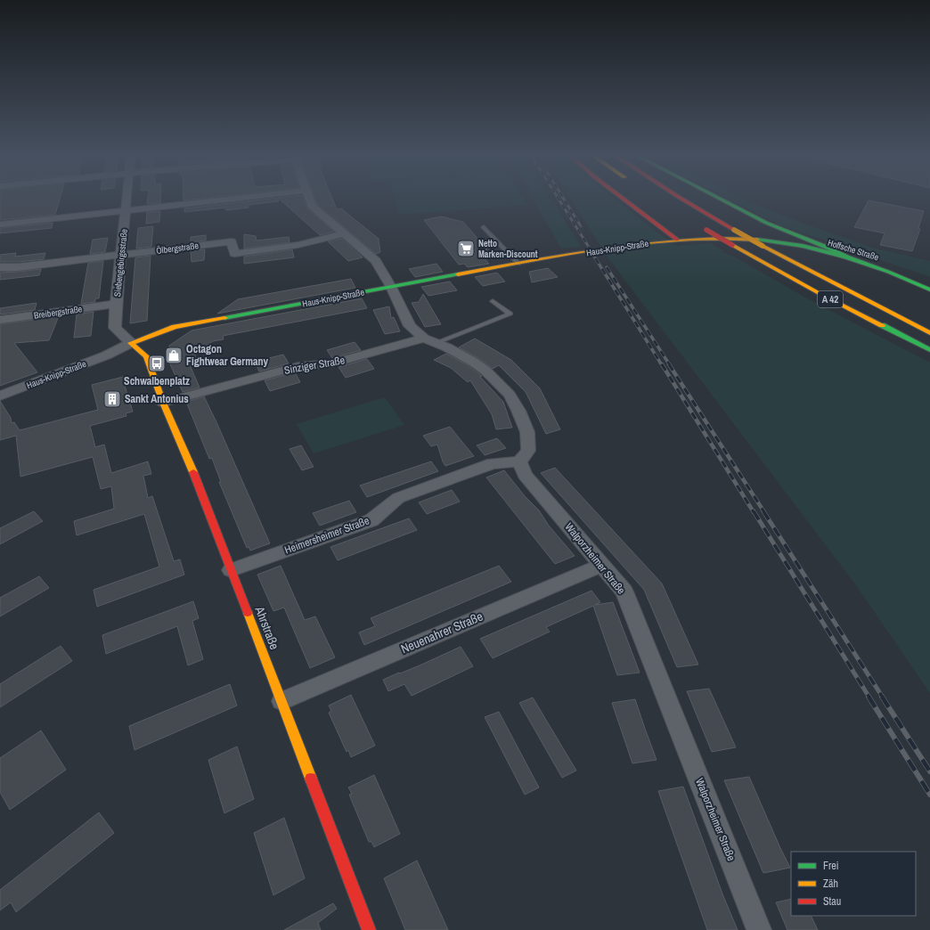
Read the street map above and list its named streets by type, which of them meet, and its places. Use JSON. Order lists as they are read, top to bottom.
{
  "streets": {
    "main road": [
      "Haus-Knipp-Straße",
      "Hoffsche Straße",
      "A 42",
      "Ahrstraße"
    ],
    "street": [
      "Ölbergstraße",
      "Siebengebirgsstraße",
      "Breibergstraße",
      "Sinziger Straße",
      "Heimersheimer Straße",
      "Walporzheimer Straße",
      "Neuenahrer Straße"
    ]
  },
  "crossings": [
    ["Ölbergstraße", "Siebengebirgsstraße"],
    ["Haus-Knipp-Straße", "Hoffsche Straße"],
    ["Haus-Knipp-Straße", "Siebengebirgsstraße"],
    ["Haus-Knipp-Straße", "A 42"],
    ["Haus-Knipp-Straße", "Ahrstraße"],
    ["Hoffsche Straße", "A 42"],
    ["Siebengebirgsstraße", "Breibergstraße"],
    ["Siebengebirgsstraße", "Ahrstraße"],
    ["Sinziger Straße", "Ahrstraße"],
    ["Heimersheimer Straße", "Walporzheimer Straße"],
    ["Heimersheimer Straße", "Ahrstraße"],
    ["Walporzheimer Straße", "Neuenahrer Straße"],
    ["Ahrstraße", "Neuenahrer Straße"]
  ],
  "places": {
    "supermarket": ["Netto Marken-Discount"],
    "shop": ["Octagon Fightwear Germany"],
    "bus stop": ["Schwalbenplatz"],
    "building": ["Sankt Antonius"]
  },
  "legend": ["Frei", "Zäh", "Stau"]
}
